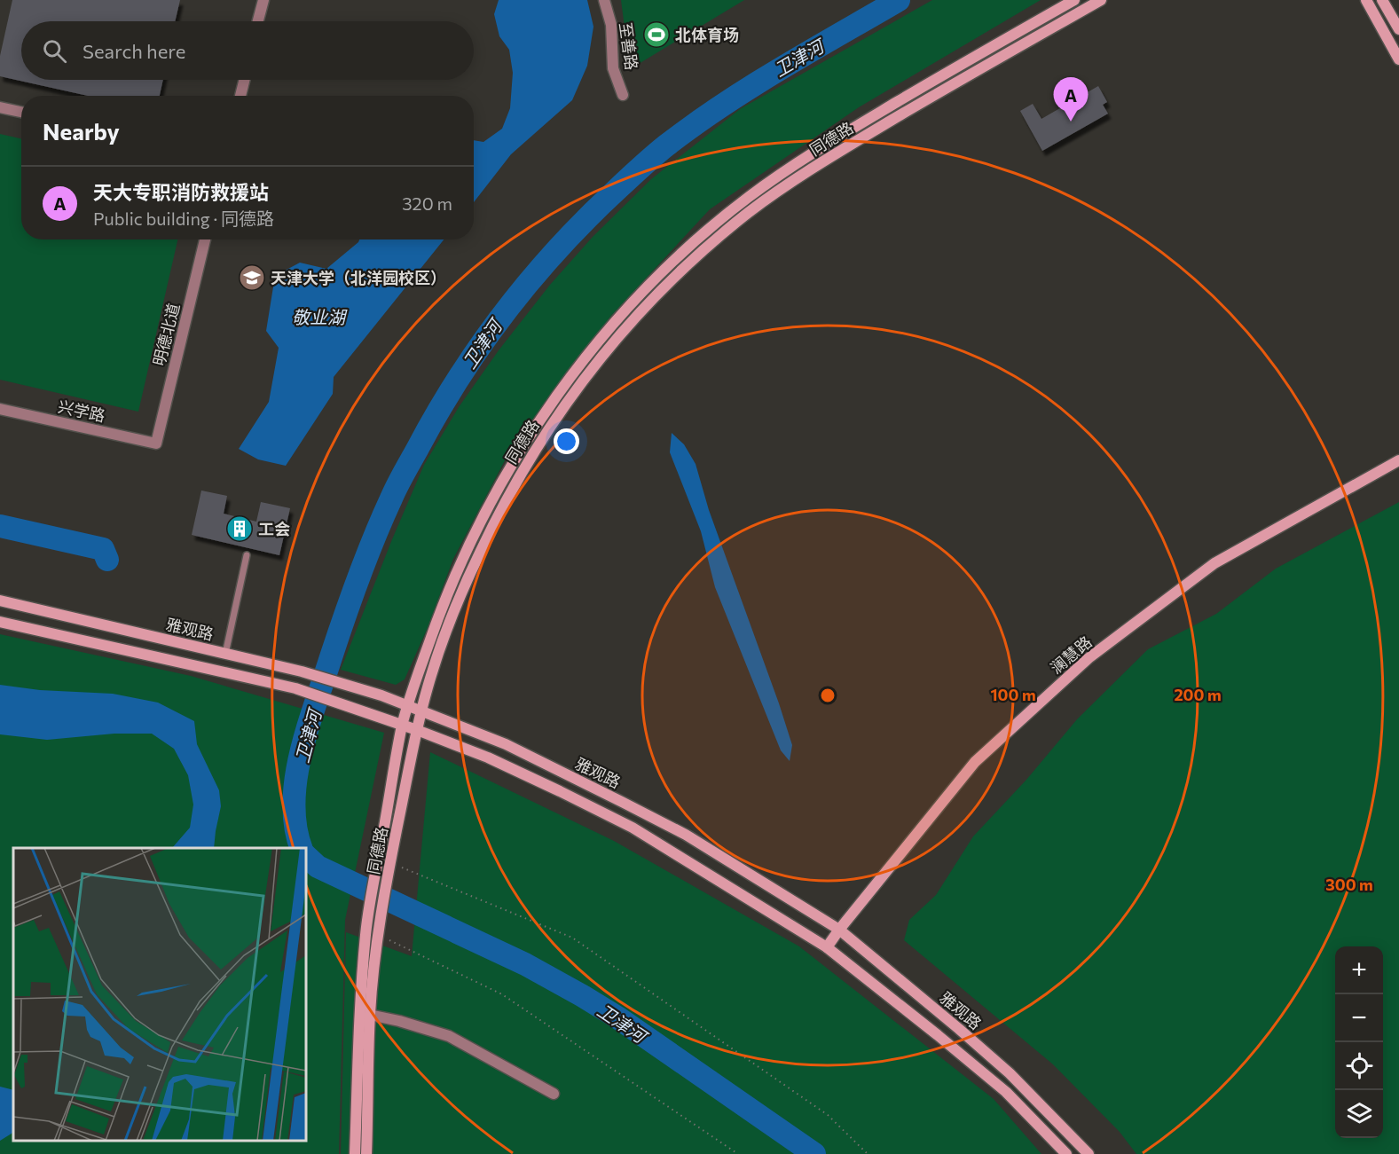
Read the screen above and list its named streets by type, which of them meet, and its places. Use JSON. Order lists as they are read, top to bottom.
{
  "streets": {
    "main road": ["同德路", "雅观路", "澜慧路"],
    "street": ["至善路", "明德北道", "兴学路"]
  },
  "crossings": [
    ["同德路", "雅观路"],
    ["明德北道", "兴学路"],
    ["雅观路", "澜慧路"]
  ],
  "water": ["卫津河", "敬业湖"],
  "places": {
    "sports": ["北体育场"],
    "school or university": ["天津大学（北洋园校区）"],
    "building": ["工会"]
  },
  "page": {
    "search": "Search here",
    "pins": "A",
    "heading": "Nearby",
    "list": [
      {
        "mark": "A",
        "name": "天大专职消防救援站",
        "note": "Public building · 同德路",
        "value": "320 m"
      }
    ],
    "map_buttons": ["+", "−"]
  },
  "rings": ["100 m", "200 m", "300 m"]
}
